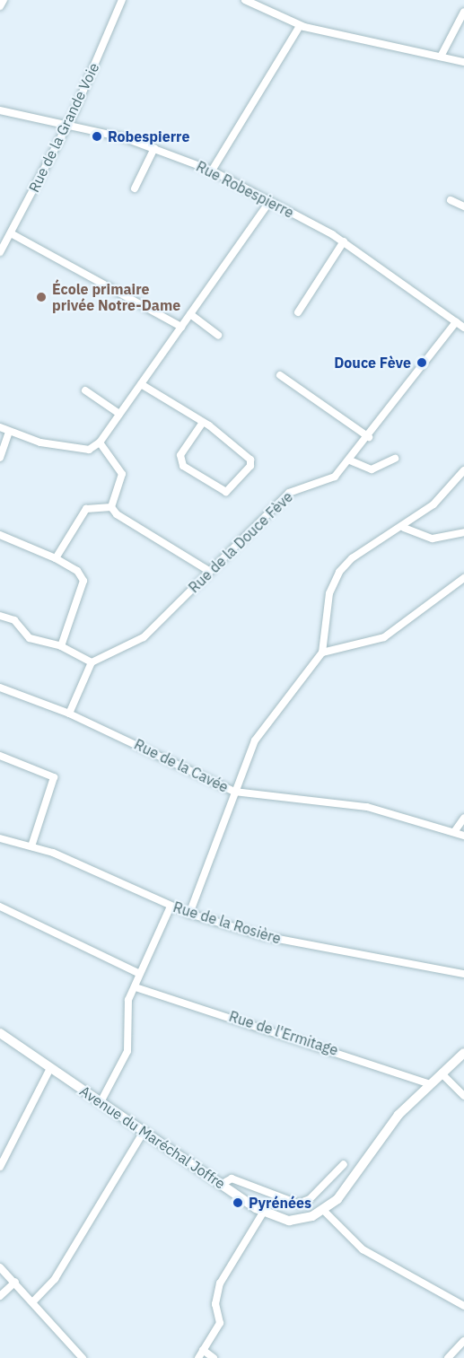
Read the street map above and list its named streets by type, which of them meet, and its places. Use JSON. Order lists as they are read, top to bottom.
{
  "streets": {
    "street": [
      "Rue de la Grande Voie",
      "Rue Robespierre",
      "Rue de la Douce Fève",
      "Rue de la Cavée",
      "Rue de la Rosière",
      "Rue de l'Ermitage",
      "Avenue du Maréchal Joffre"
    ]
  },
  "crossings": [
    ["Rue de la Grande Voie", "Rue Robespierre"],
    ["Rue Robespierre", "Rue de la Douce Fève"],
    ["Rue de l'Ermitage", "Avenue du Maréchal Joffre"]
  ],
  "places": [
    "Robespierre",
    "École primaire privée Notre-Dame",
    "Douce Fève",
    "Pyrénées"
  ]
}
